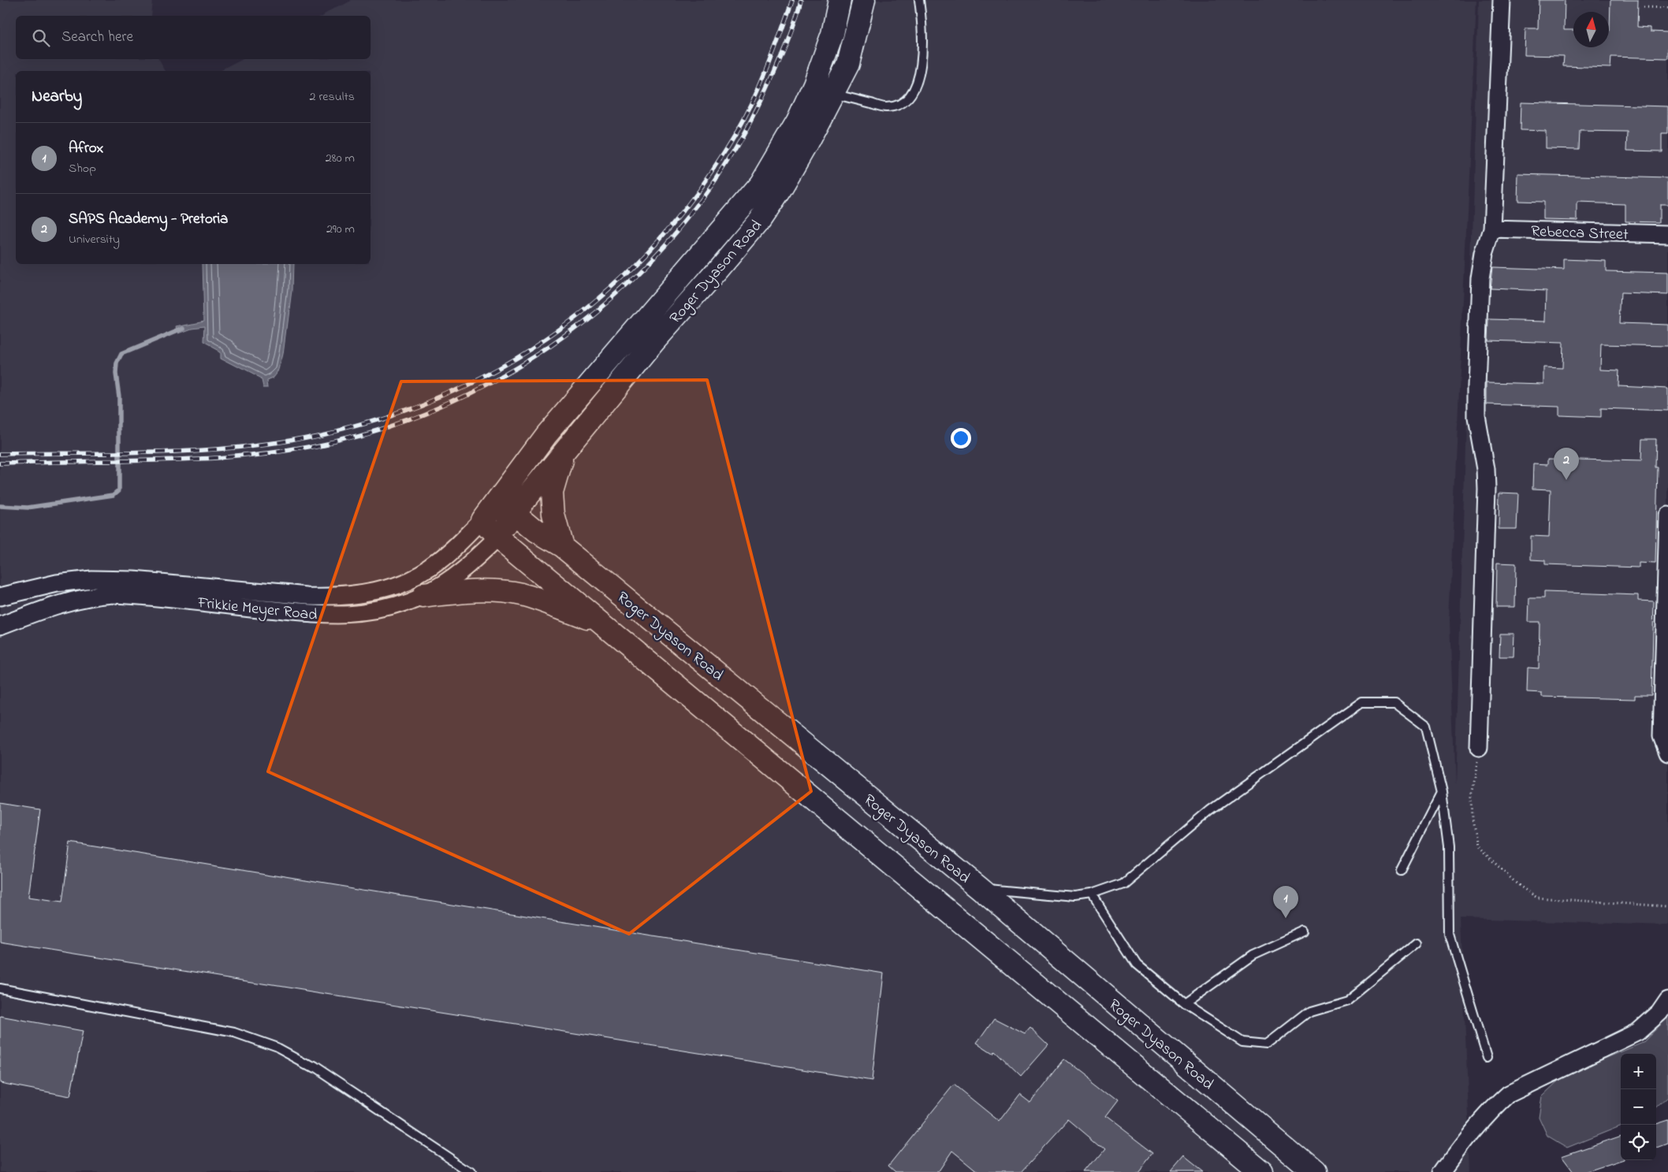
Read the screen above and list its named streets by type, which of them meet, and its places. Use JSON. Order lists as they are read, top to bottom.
{
  "streets": {
    "main road": ["Roger Dyason Road"],
    "street": ["Rebecca Street", "Frikkie Meyer Road"]
  },
  "crossings": [
    ["Roger Dyason Road", "Frikkie Meyer Road"]
  ],
  "north": "top",
  "page": {
    "search": "Search here",
    "heading": ["Nearby", "2 results"],
    "list": [
      {
        "mark": "1",
        "name": "Afrox",
        "note": "Shop",
        "value": "280 m"
      },
      {
        "mark": "2",
        "name": "SAPS Academy - Pretoria",
        "note": "University",
        "value": "290 m"
      }
    ],
    "pins": ["2", "1"],
    "map_buttons": ["+", "−"]
  }
}
